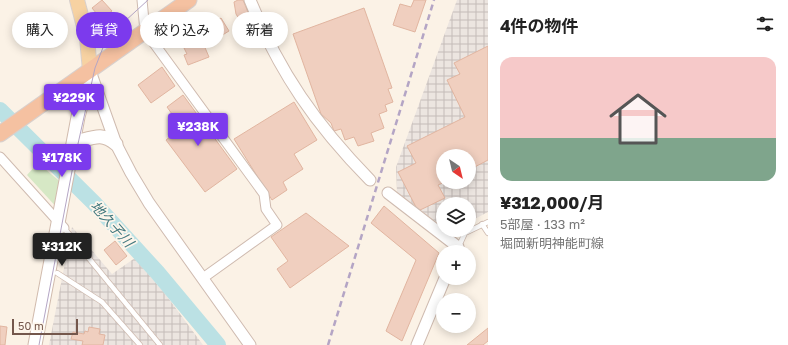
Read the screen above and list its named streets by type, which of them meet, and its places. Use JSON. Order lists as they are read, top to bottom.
{
  "water": ["地久子川"],
  "scale_bar": "50 m",
  "north": "bottom right",
  "page": {
    "heading": "4件の物件",
    "chip": [
      "購入",
      "賃貸",
      "絞り込み",
      "新着"
    ],
    "list": [
      {
        "name": "¥312,000/月",
        "note": "5部屋 · 133 m² · 堀岡新明神能町線"
      }
    ],
    "price": [
      "¥229K",
      "¥238K",
      "¥178K",
      "¥312K"
    ],
    "map_buttons": ["+", "−"],
    "scale": "50 m"
  }
}
